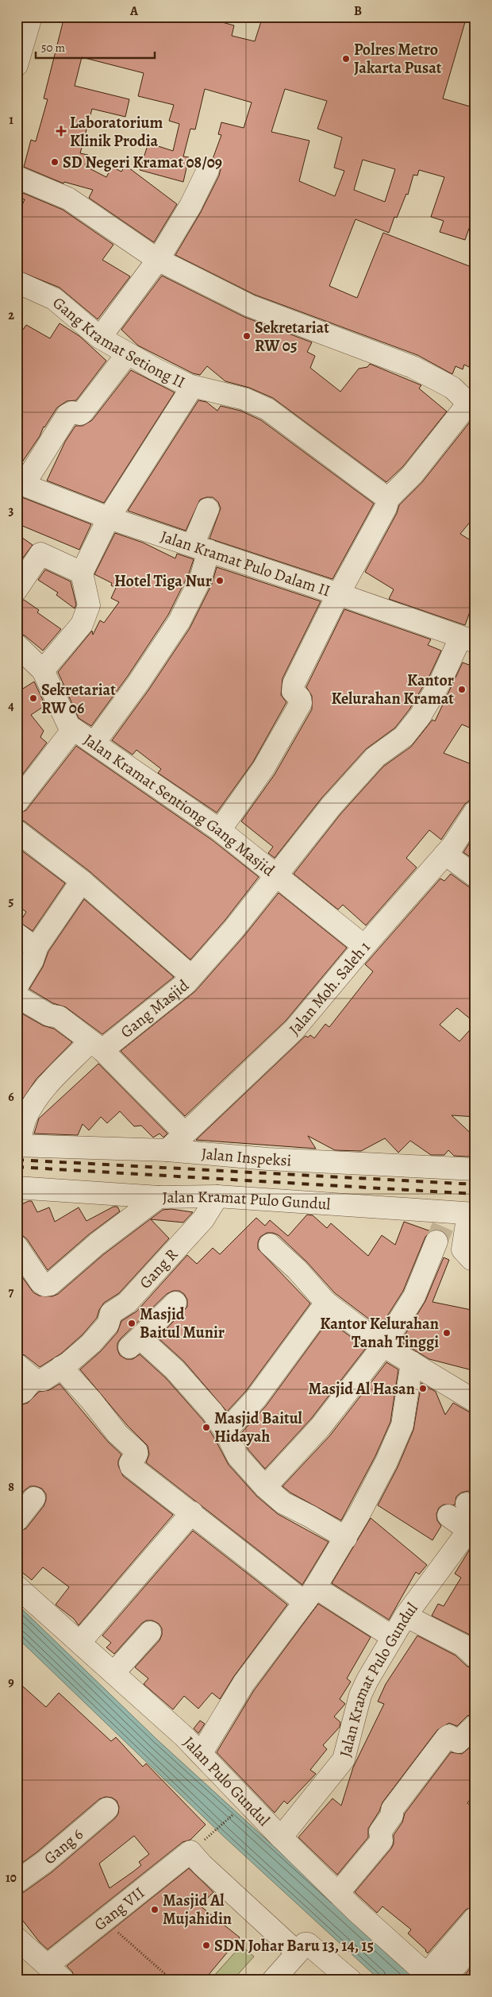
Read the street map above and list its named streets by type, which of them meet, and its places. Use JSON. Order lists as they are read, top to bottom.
{
  "streets": {
    "street": [
      "Gang Kramat Setiong II",
      "Jalan Kramat Pulo Dalam II",
      "Jalan Kramat Sentiong Gang Masjid",
      "Jalan Moh. Saleh 1",
      "Gang Masjid",
      "Jalan Inspeksi",
      "Jalan Kramat Pulo Gundul",
      "Gang R",
      "Jalan Pulo Gundul",
      "Gang 6",
      "Gang VII"
    ]
  },
  "crossings": [
    ["Gang Kramat Setiong II", "Jalan Kramat Pulo Dalam II"],
    ["Jalan Kramat Pulo Dalam II", "Gang Masjid"],
    ["Jalan Kramat Sentiong Gang Masjid", "Jalan Moh. Saleh 1"],
    ["Jalan Kramat Sentiong Gang Masjid", "Gang Masjid"],
    ["Jalan Moh. Saleh 1", "Gang Masjid"],
    ["Jalan Moh. Saleh 1", "Jalan Inspeksi"],
    ["Jalan Kramat Pulo Gundul", "Gang R"],
    ["Jalan Kramat Pulo Gundul", "Jalan Pulo Gundul"]
  ],
  "places": {
    "other": [
      "Polres Metro Jakarta Pusat",
      "SD Negeri Kramat 08/09",
      "Sekretariat RW 05",
      "Hotel Tiga Nur",
      "Kantor Kelurahan Kramat",
      "Sekretariat RW 06",
      "Masjid Baitul Munir",
      "Kantor Kelurahan Tanah Tinggi",
      "Masjid Al Hasan",
      "Masjid Baitul Hidayah",
      "Masjid Al Mujahidin",
      "SDN Johar Baru 13, 14, 15"
    ],
    "health": ["Laboratorium Klinik Prodia"]
  },
  "scale_bar": "50 m",
  "grid": {
    "columns": ["A", "B"],
    "rows": [
      "1",
      "2",
      "3",
      "4",
      "5",
      "6",
      "7",
      "8",
      "9",
      "10"
    ]
  }
}
